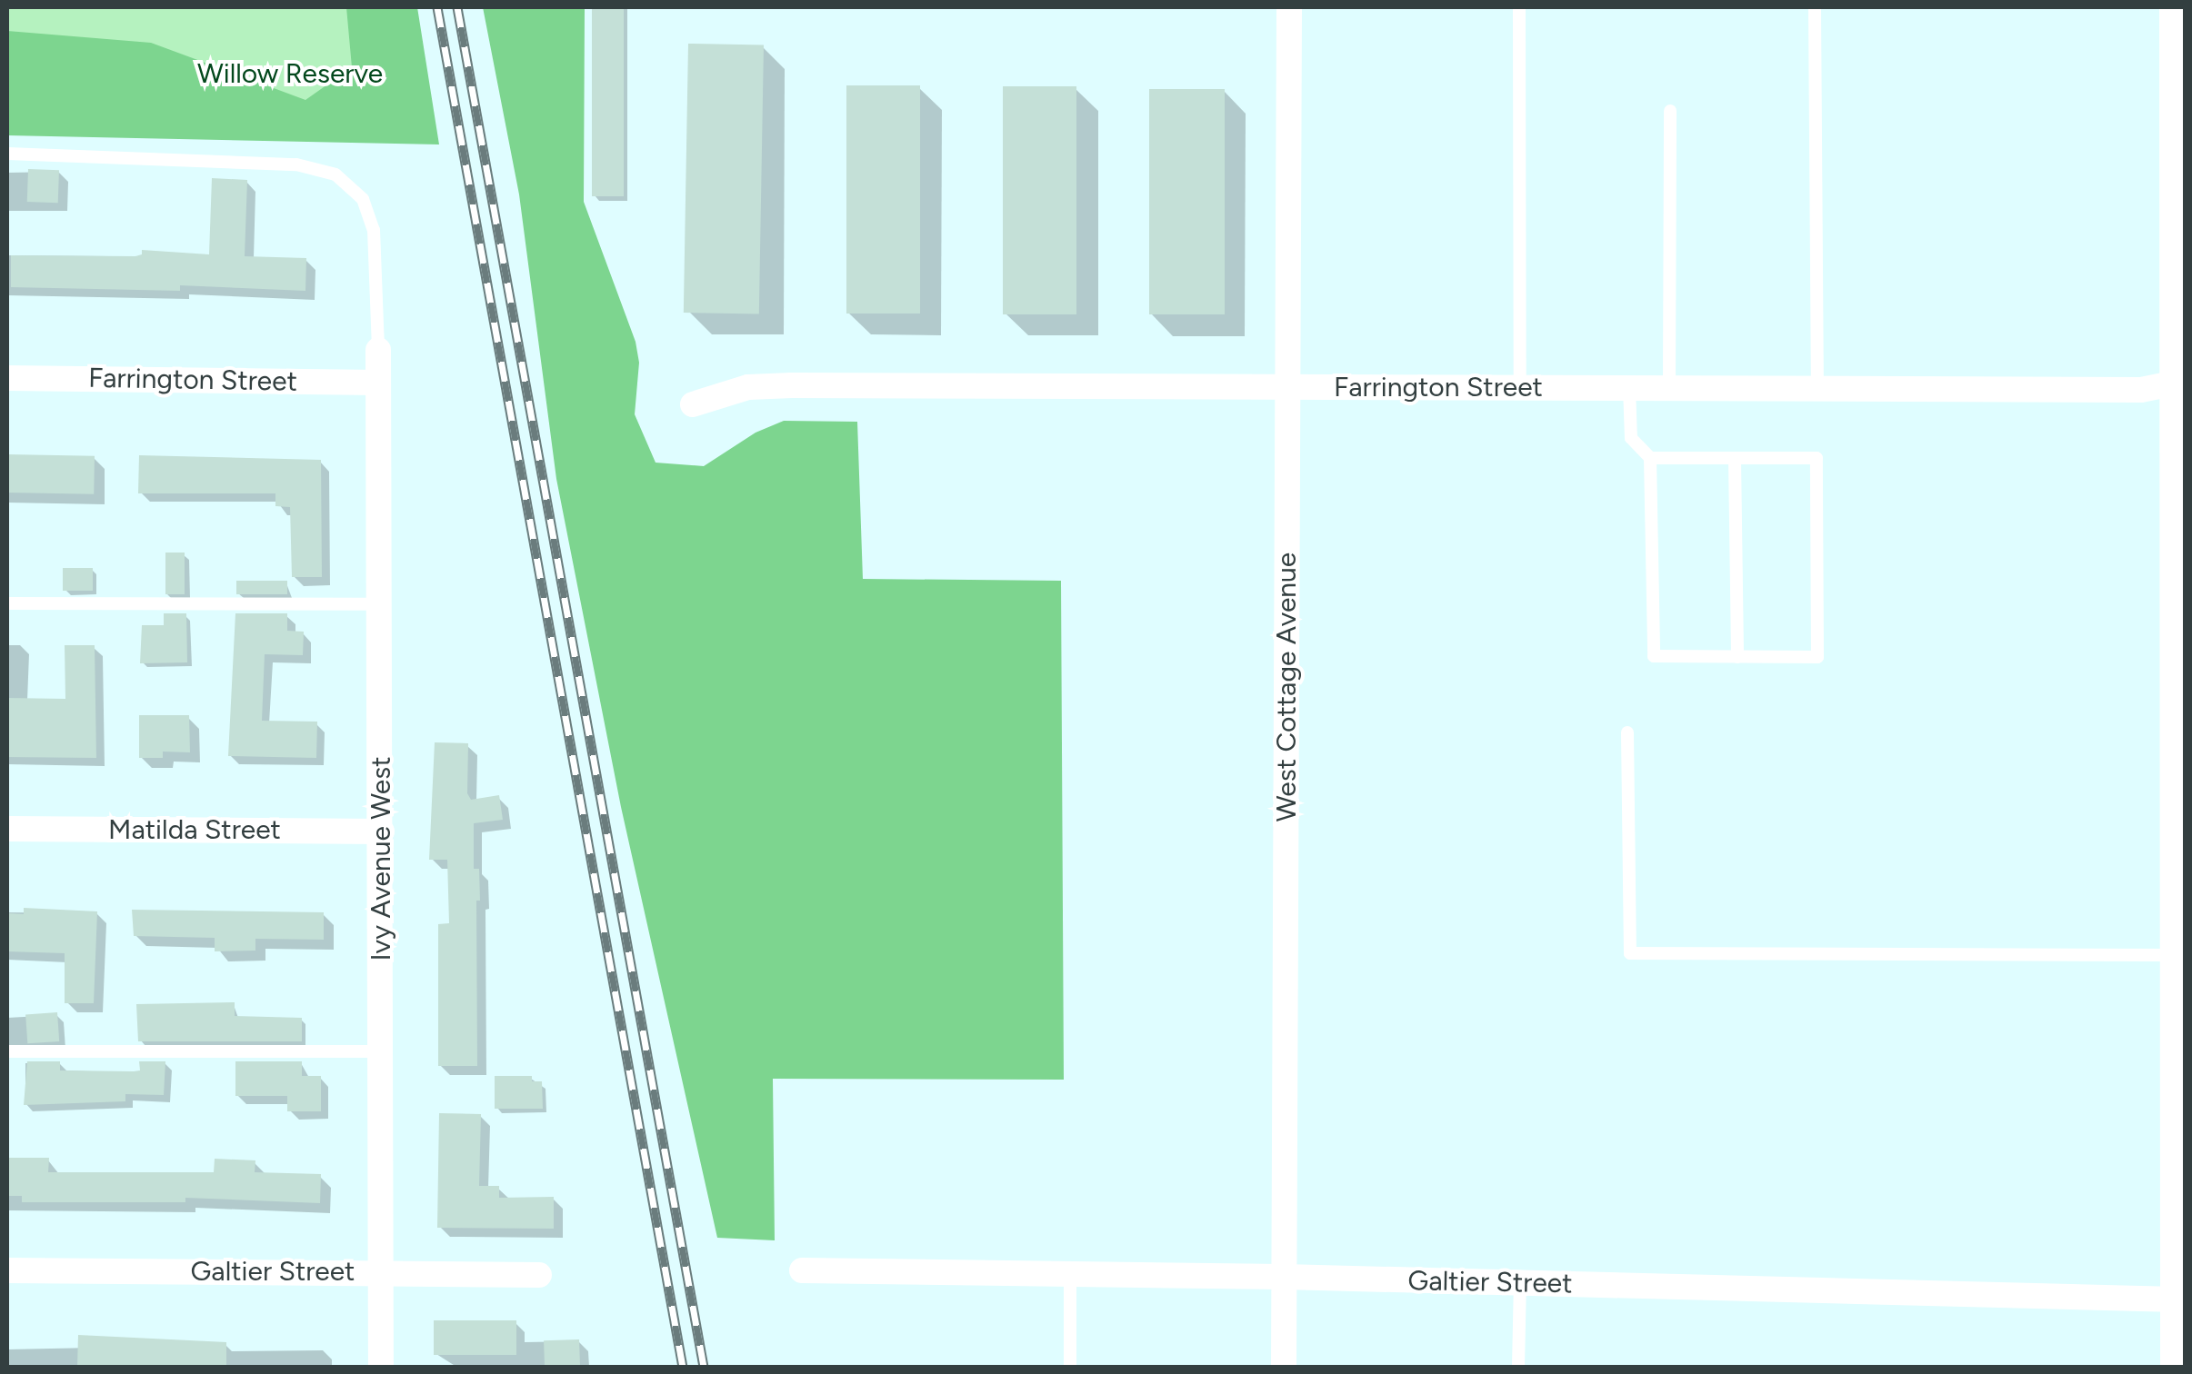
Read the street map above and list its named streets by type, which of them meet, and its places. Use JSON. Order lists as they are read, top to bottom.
{
  "streets": {
    "street": [
      "Farrington Street",
      "West Cottage Avenue",
      "Matilda Street",
      "Ivy Avenue West",
      "Galtier Street"
    ]
  },
  "crossings": [
    ["Farrington Street", "West Cottage Avenue"],
    ["Farrington Street", "Ivy Avenue West"],
    ["West Cottage Avenue", "Galtier Street"],
    ["Matilda Street", "Ivy Avenue West"],
    ["Ivy Avenue West", "Galtier Street"]
  ],
  "parks": ["Willow Reserve"]
}
